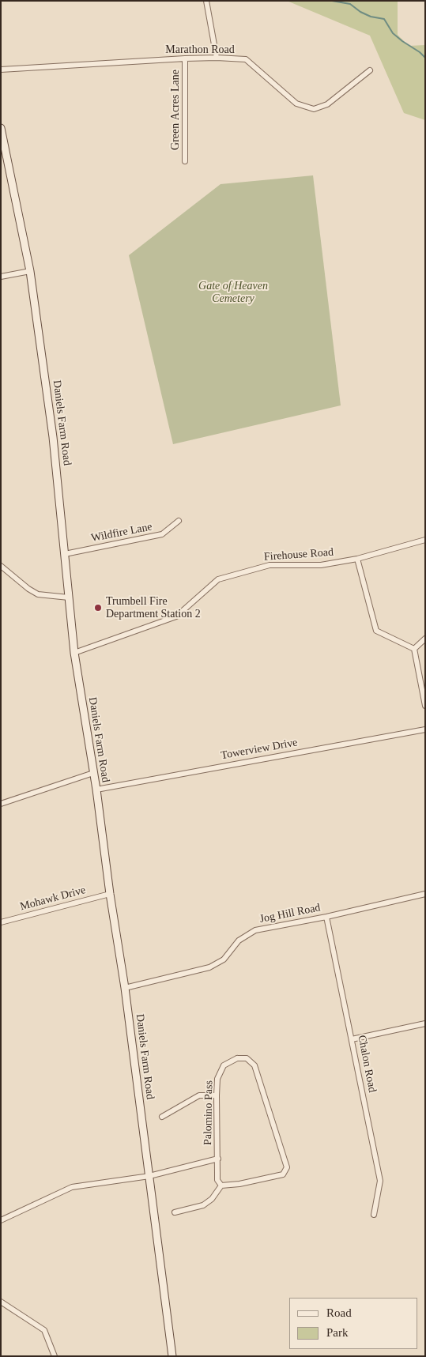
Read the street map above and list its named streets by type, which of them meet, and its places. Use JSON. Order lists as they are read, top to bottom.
{
  "streets": {
    "main road": ["Daniels Farm Road"],
    "street": [
      "Marathon Road",
      "Green Acres Lane",
      "Wildfire Lane",
      "Firehouse Road",
      "Towerview Drive",
      "Mohawk Drive",
      "Jog Hill Road",
      "Chalon Road",
      "Palomino Pass"
    ]
  },
  "crossings": [
    ["Marathon Road", "Green Acres Lane"],
    ["Daniels Farm Road", "Wildfire Lane"],
    ["Daniels Farm Road", "Firehouse Road"],
    ["Daniels Farm Road", "Towerview Drive"],
    ["Daniels Farm Road", "Mohawk Drive"],
    ["Daniels Farm Road", "Jog Hill Road"],
    ["Jog Hill Road", "Chalon Road"]
  ],
  "parks": ["Gate of Heaven Cemetery"],
  "places": ["Trumbell Fire Department Station 2"],
  "legend": ["Road", "Park"]
}
